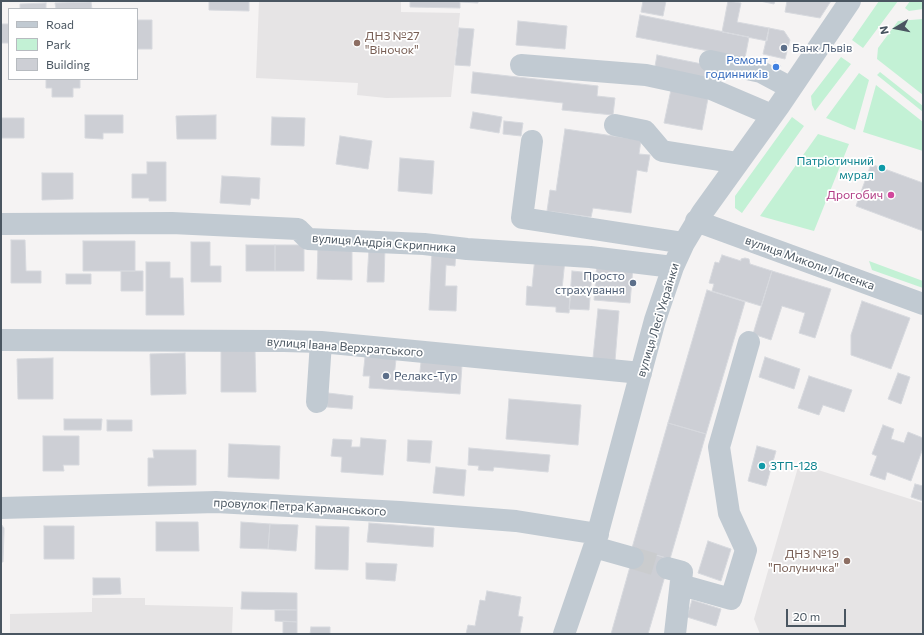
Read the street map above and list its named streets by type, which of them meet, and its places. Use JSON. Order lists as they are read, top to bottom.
{
  "streets": {
    "street": [
      "вулиця Андрія Скрипника",
      "вулиця Миколи Лисенка",
      "вулиця Лесі Українки",
      "вулиця Івана Верхратського",
      "провулок Петра Карманського"
    ]
  },
  "crossings": [
    ["вулиця Андрія Скрипника", "вулиця Лесі Українки"],
    ["вулиця Миколи Лисенка", "вулиця Лесі Українки"],
    ["вулиця Лесі Українки", "вулиця Івана Верхратського"],
    ["вулиця Лесі Українки", "провулок Петра Карманського"]
  ],
  "places": [
    "ДНЗ №27 \"Віночок\"",
    "Банк Львів",
    "Ремонт годинників",
    "Патріотичний мурал",
    "Дрогобич",
    "Просто страхування",
    "Релакс-Тур",
    "ЗТП-128",
    "ДНЗ №19 \"Полуничка\""
  ],
  "legend": ["Road", "Park", "Building"],
  "scale_bar": "20 m",
  "north": "left"
}
